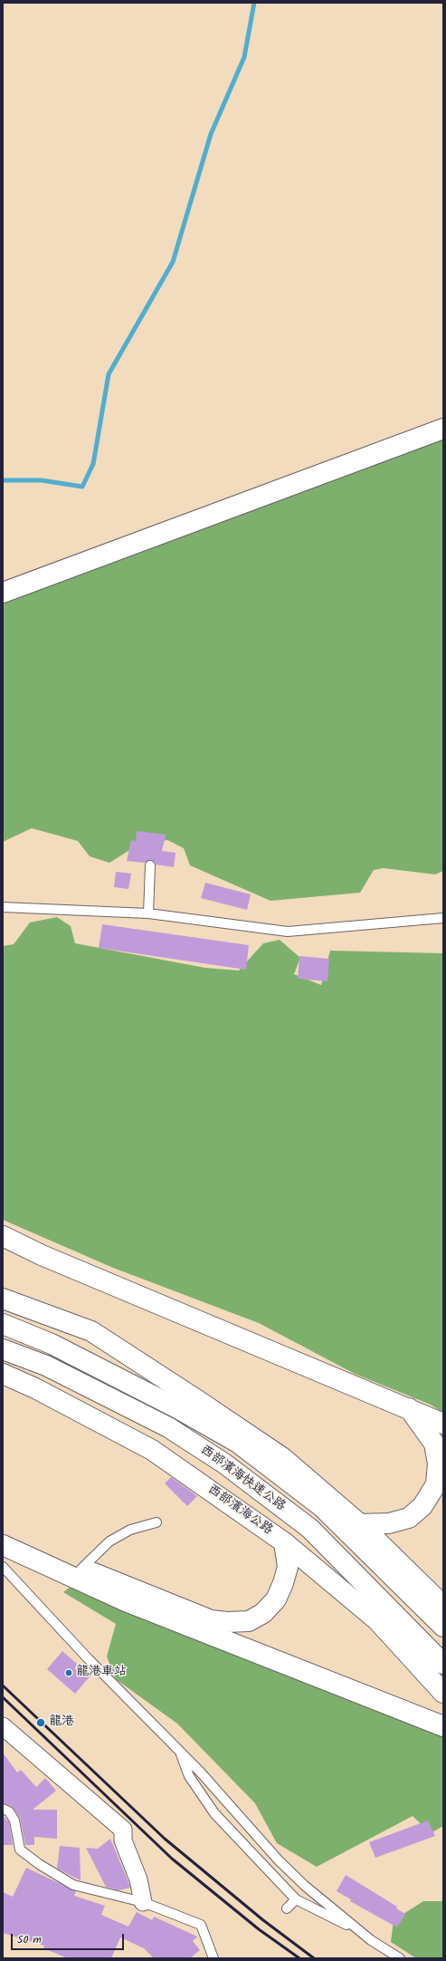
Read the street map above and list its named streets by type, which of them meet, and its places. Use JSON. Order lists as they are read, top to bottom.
{
  "streets": {
    "main road": ["西部濱海快速公路", "西部濱海公路"]
  },
  "places": ["龍港車站", "龍港"],
  "scale_bar": "50 m"
}
